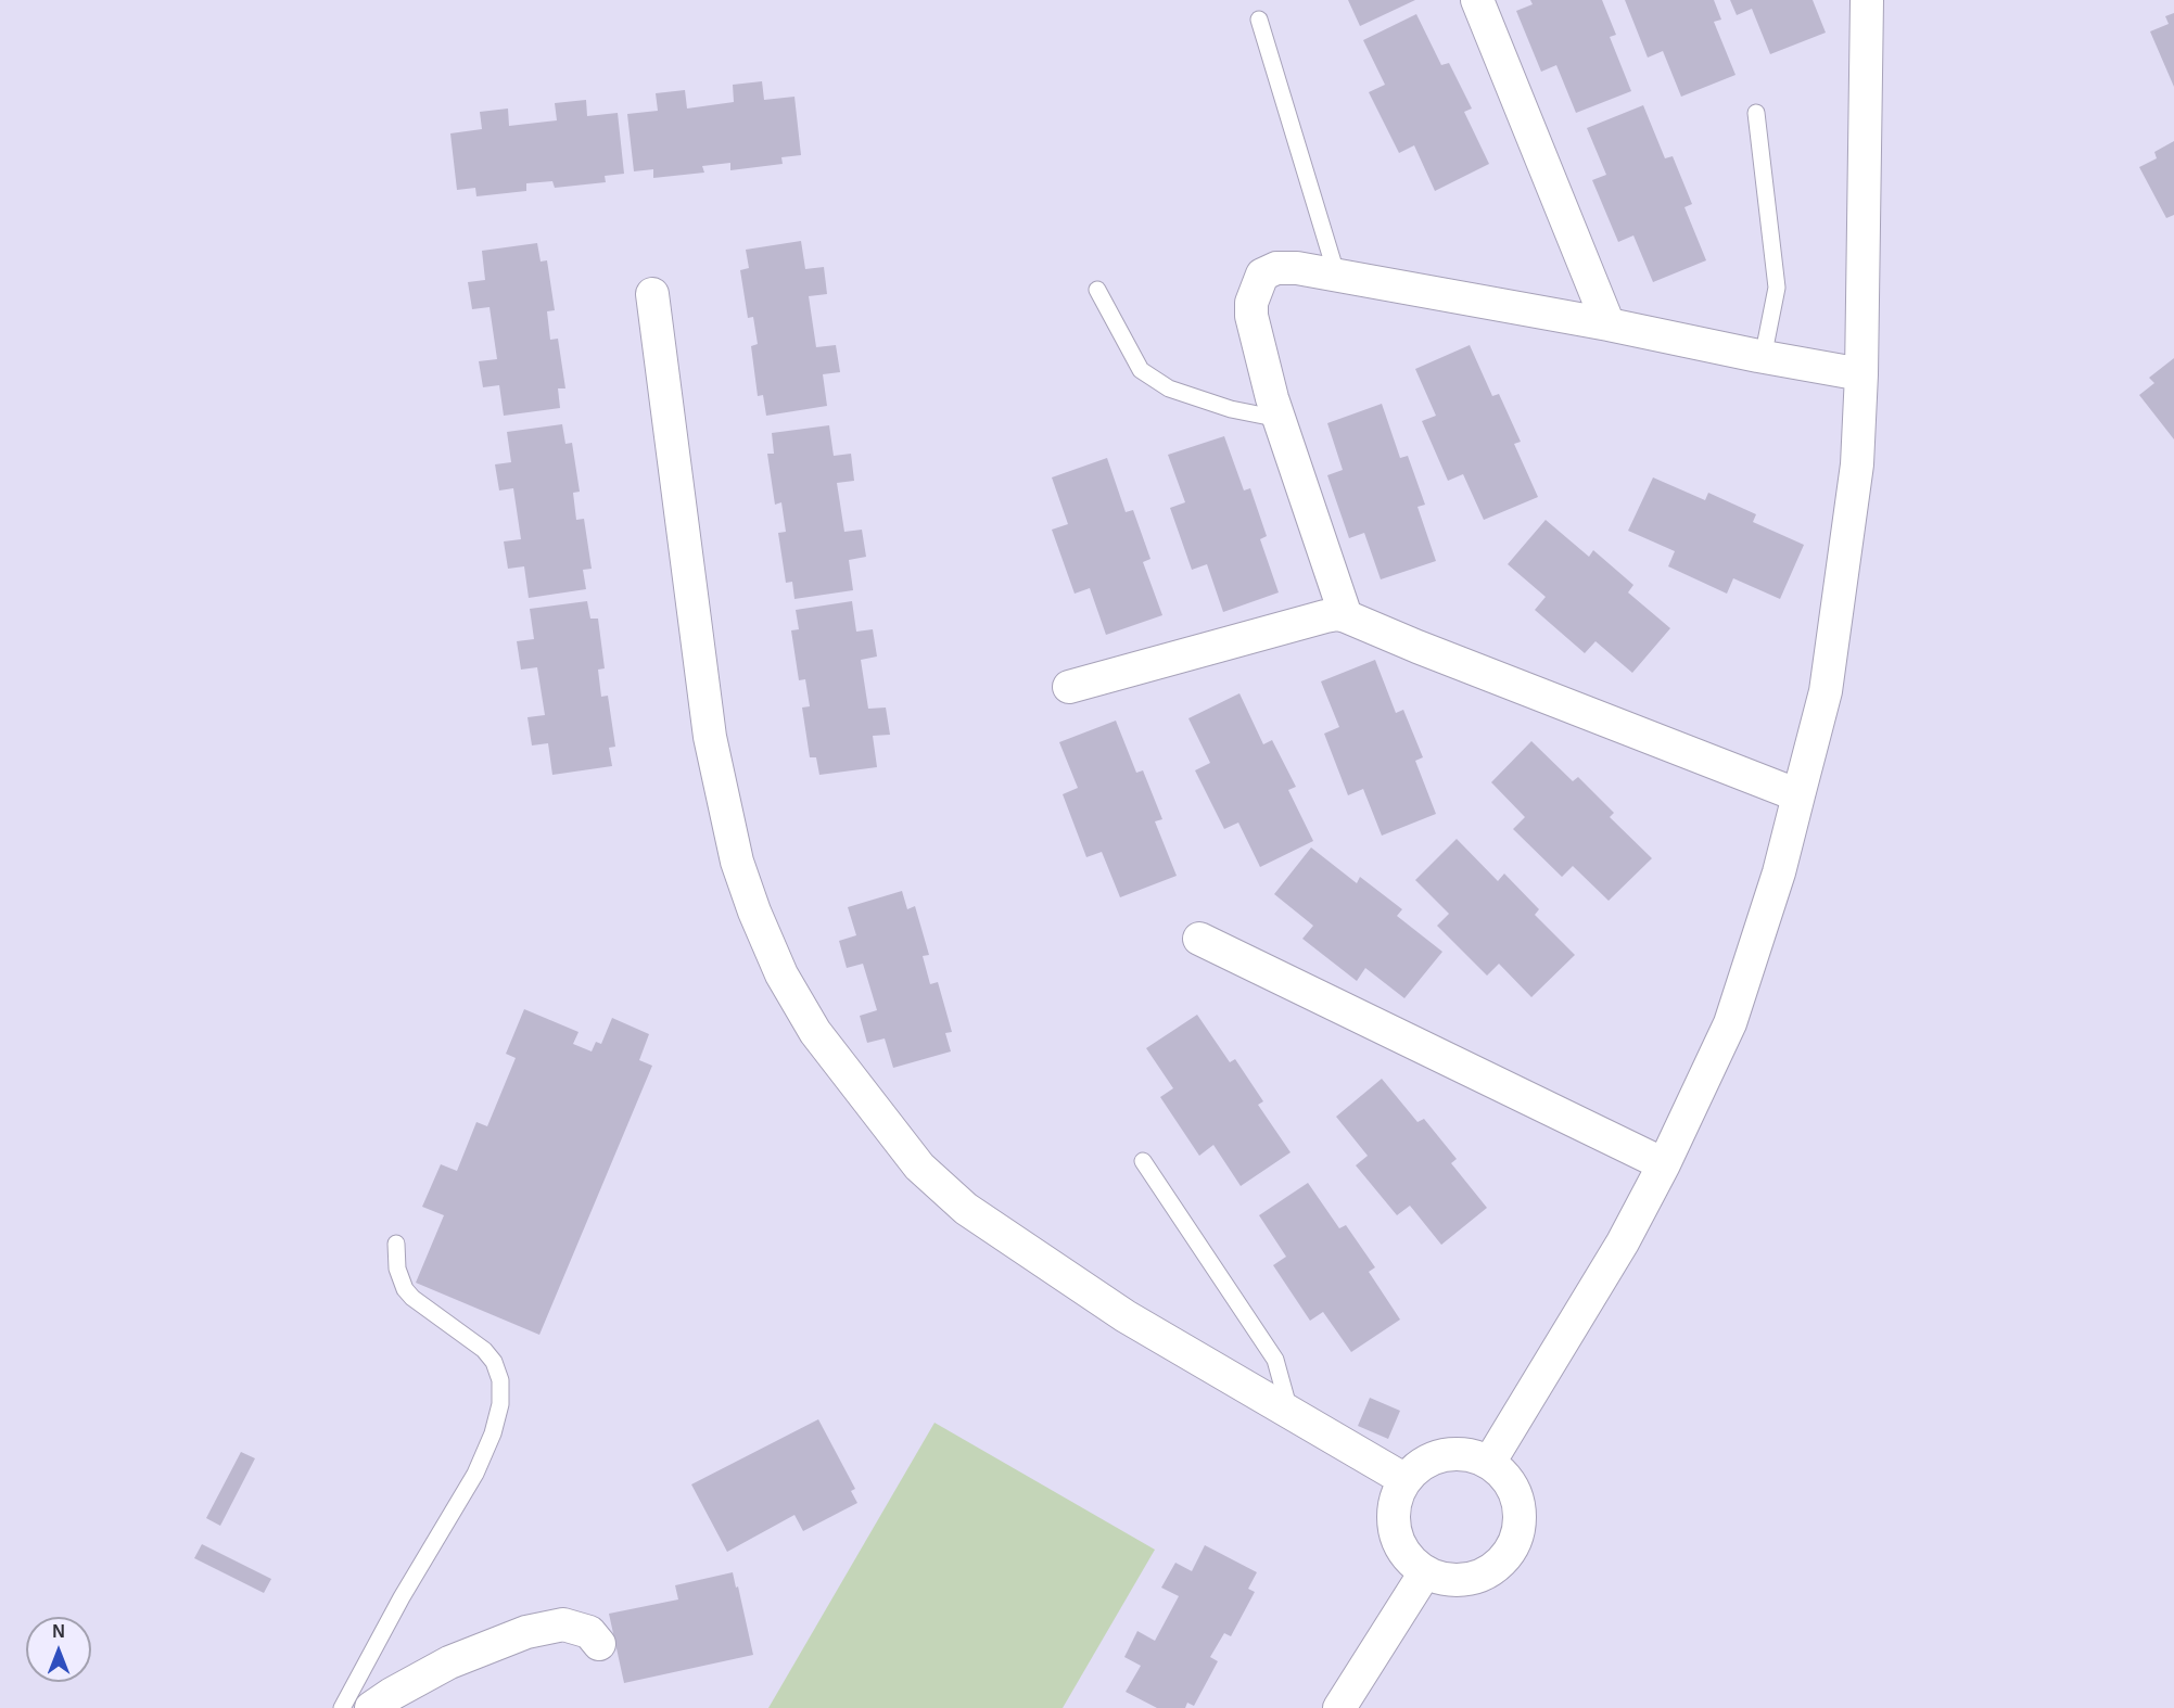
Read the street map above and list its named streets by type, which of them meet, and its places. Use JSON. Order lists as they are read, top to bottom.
{
  "north": "top"
}
